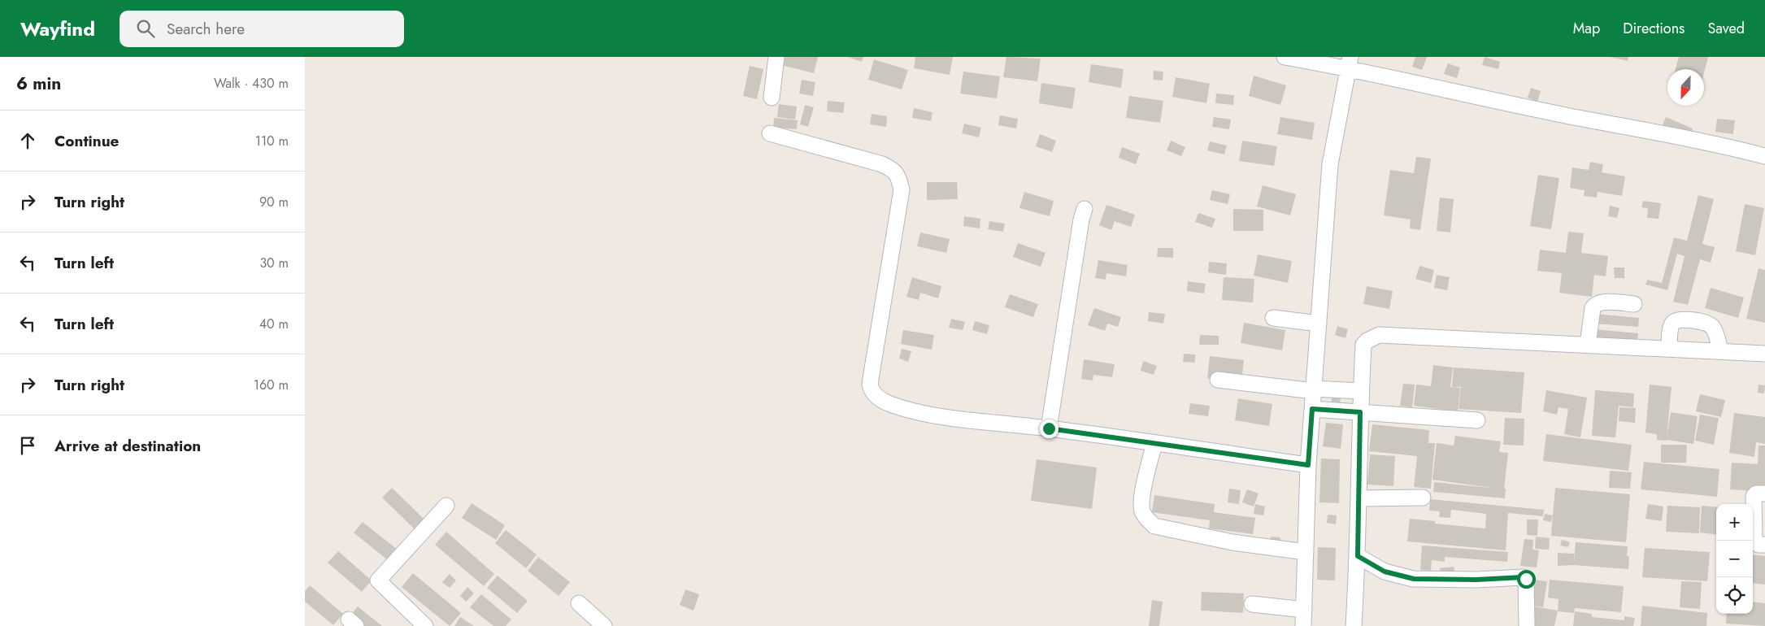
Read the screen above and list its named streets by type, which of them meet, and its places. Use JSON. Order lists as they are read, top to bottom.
{
  "north": "bottom",
  "page": {
    "header": "Wayfind",
    "search": "Search here",
    "nav": ["Map", "Directions", "Saved"],
    "heading": ["6 min", "Walk · 430 m"],
    "list": [
      ["Continue", "110 m"],
      ["Turn right", "90 m"],
      ["Turn left", "30 m"],
      ["Turn left", "40 m"],
      ["Turn right", "160 m"],
      "Arrive at destination"
    ],
    "map_buttons": ["+", "−"]
  }
}
